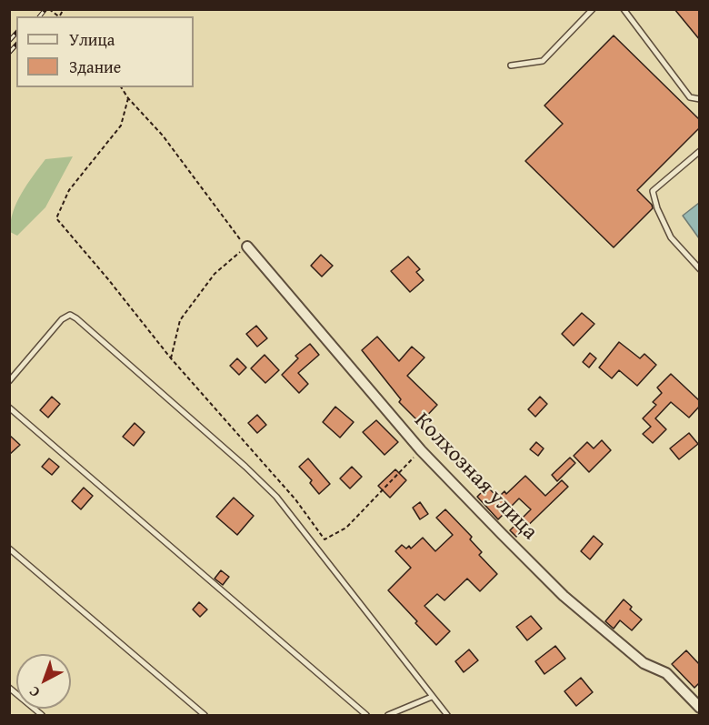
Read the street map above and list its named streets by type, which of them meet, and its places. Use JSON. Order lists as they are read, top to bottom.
{
  "streets": {
    "street": ["Колхозная улица"]
  },
  "legend": ["Улица", "Здание"],
  "north": "bottom left"
}
